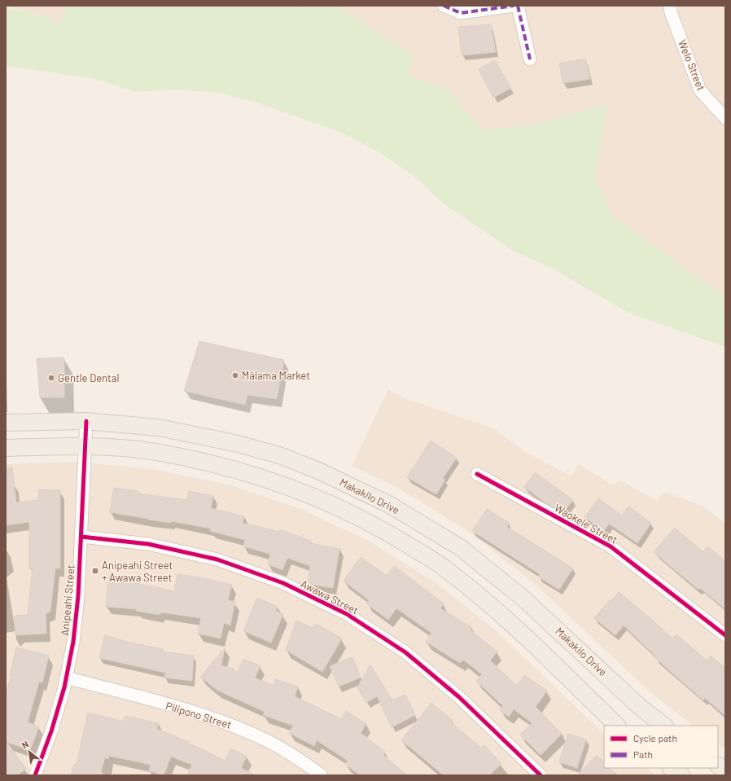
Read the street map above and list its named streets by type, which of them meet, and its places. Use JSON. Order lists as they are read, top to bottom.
{
  "streets": {
    "main road": ["Makakilo Drive"],
    "street": [
      "Welo Street",
      "Waokele Street",
      "Awawa Street",
      "Anipeahi Street",
      "Pilipono Street"
    ]
  },
  "crossings": [
    ["Makakilo Drive", "Anipeahi Street"],
    ["Awawa Street", "Anipeahi Street"],
    ["Anipeahi Street", "Pilipono Street"]
  ],
  "places": {
    "other": ["Mālama Market", "Gentle Dental"],
    "transit": ["Anipeahi Street + Awawa Street"]
  },
  "legend": ["Cycle path", "Path"],
  "north": "top left"
}
